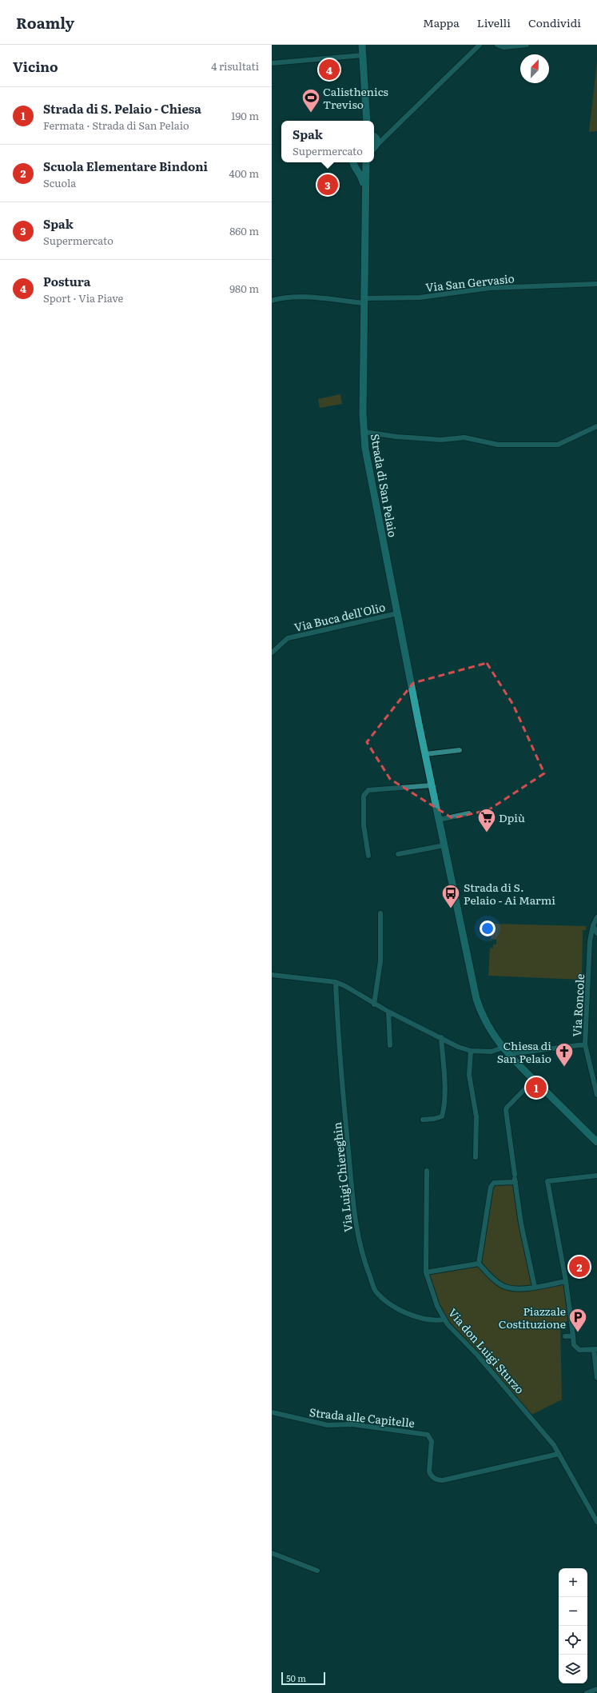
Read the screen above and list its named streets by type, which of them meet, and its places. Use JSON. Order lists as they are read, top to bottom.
{
  "streets": {
    "main road": ["Strada di San Pelaio"],
    "street": [
      "Via San Gervasio",
      "Via Buca dell'Olio",
      "Via Roncole",
      "Via Luigi Chiereghin",
      "Via don Luigi Sturzo",
      "Strada alle Capitelle"
    ]
  },
  "crossings": [
    ["Via San Gervasio", "Strada di San Pelaio"],
    ["Strada di San Pelaio", "Via Buca dell'Olio"],
    ["Via Luigi Chiereghin", "Via don Luigi Sturzo"],
    ["Via don Luigi Sturzo", "Strada alle Capitelle"]
  ],
  "places": {
    "sports": ["Calisthenics Treviso"],
    "supermarket": ["Dpiù"],
    "bus stop": ["Strada di S. Pelaio - Ai Marmi"],
    "church": ["Chiesa di San Pelaio"],
    "parking": ["Piazzale Costituzione"]
  },
  "scale_bar": "50 m",
  "north": "top right",
  "page": {
    "header": "Roamly",
    "nav": ["Mappa", "Livelli", "Condividi"],
    "heading": ["Vicino", "4 risultati"],
    "pins": [
      "4",
      "3",
      "1",
      "2"
    ],
    "list": [
      {
        "mark": "1",
        "name": "Strada di S. Pelaio - Chiesa",
        "note": "Fermata · Strada di San Pelaio",
        "value": "190 m"
      },
      {
        "mark": "2",
        "name": "Scuola Elementare Bindoni",
        "note": "Scuola",
        "value": "400 m"
      },
      {
        "mark": "3",
        "name": "Spak",
        "note": "Supermercato",
        "value": "860 m"
      },
      {
        "mark": "4",
        "name": "Postura",
        "note": "Sport · Via Piave",
        "value": "980 m"
      }
    ],
    "popup": ["Spak", "Supermercato"],
    "map_buttons": ["+", "−"],
    "scale": "50 m"
  }
}
